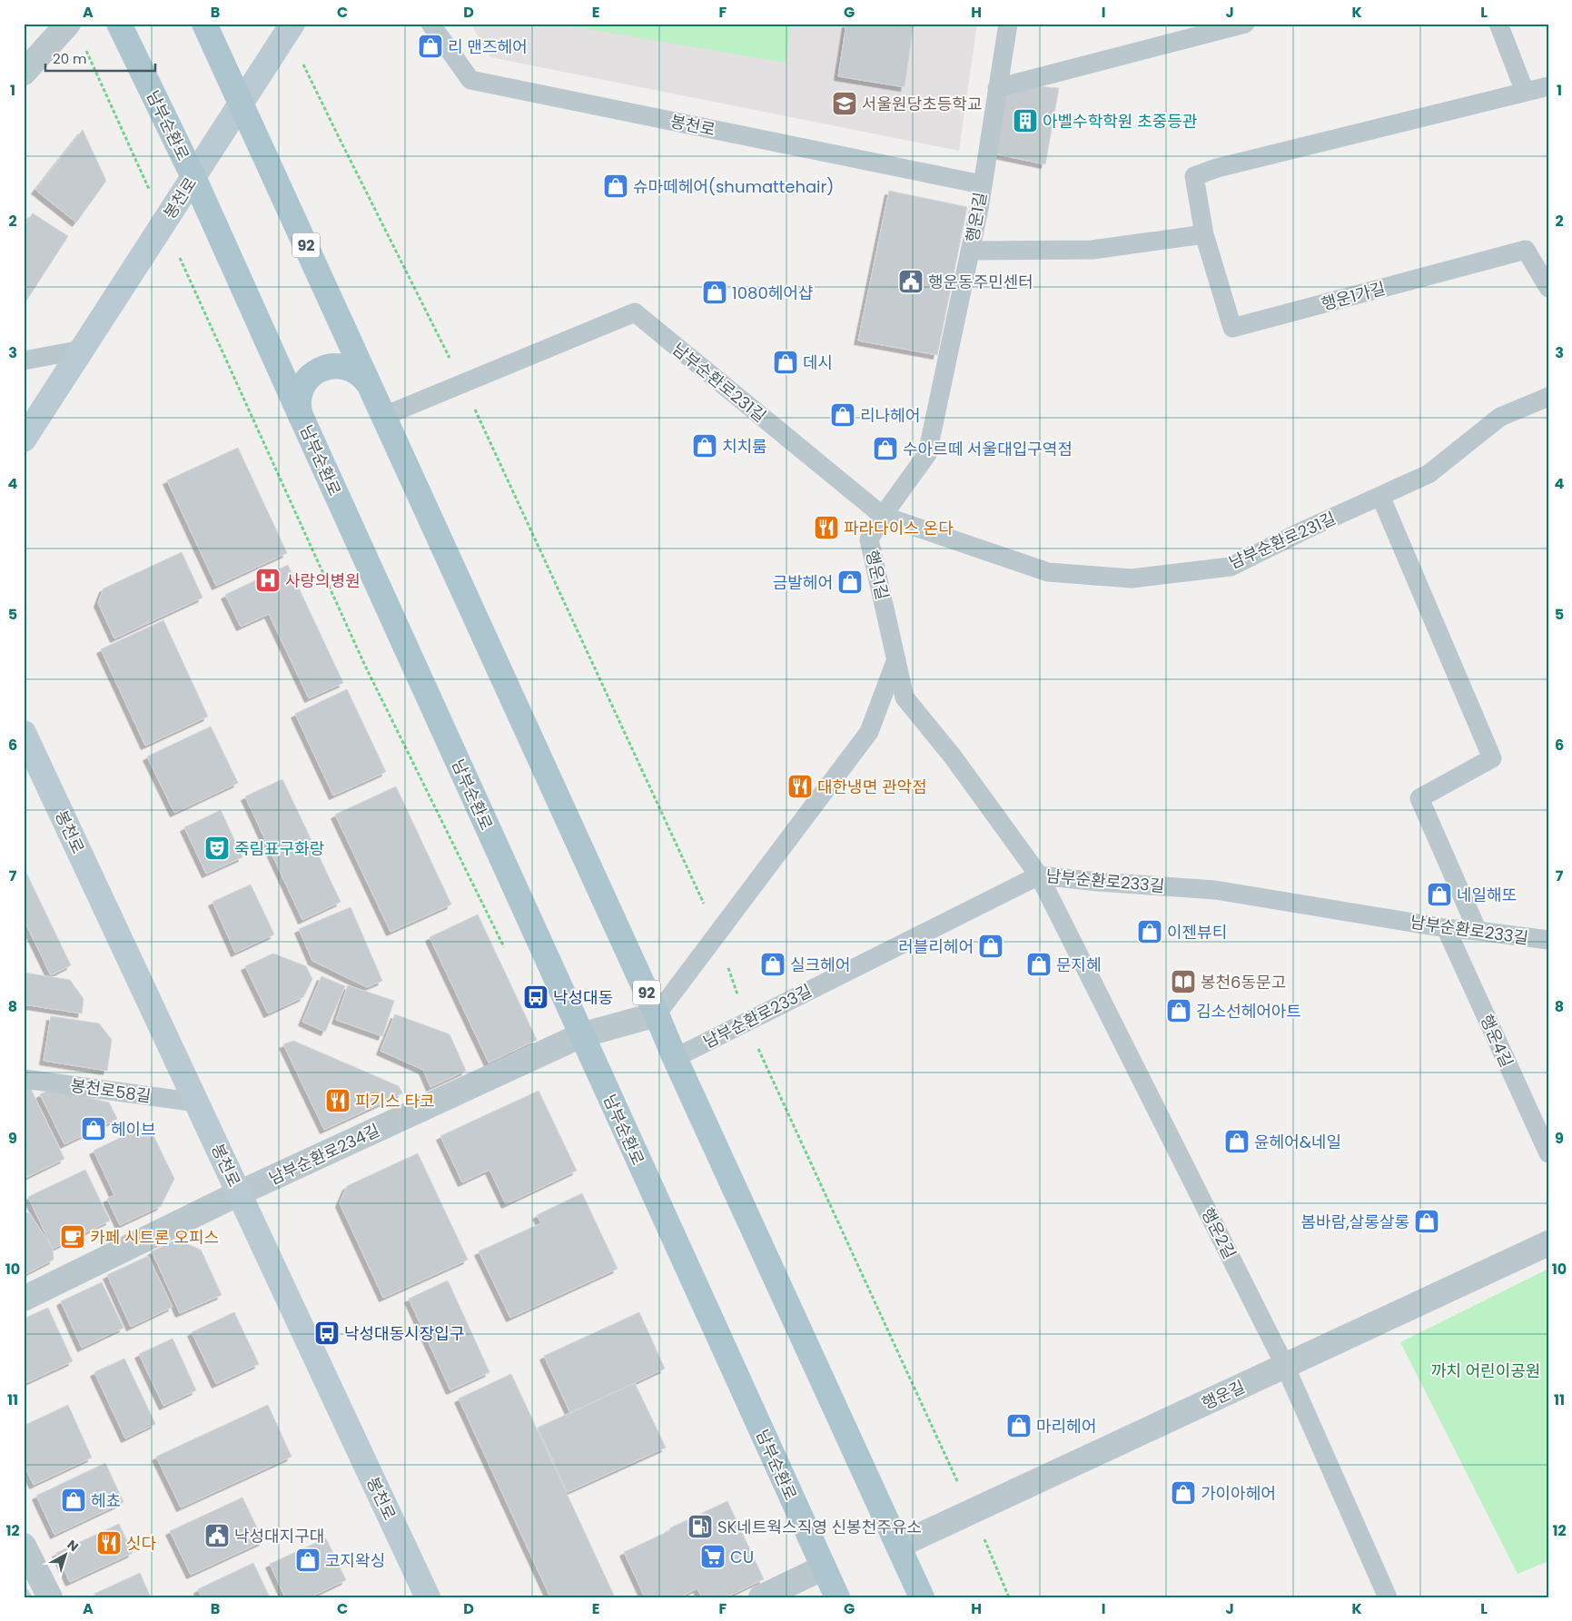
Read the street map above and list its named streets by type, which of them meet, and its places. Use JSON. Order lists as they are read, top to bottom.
{
  "streets": {
    "main road": ["남부순환로", "봉천로", "92"],
    "street": ["남부순환로234길", "행운길"],
    "lane": [
      "행운1길",
      "행운1가길",
      "남부순환로231길",
      "남부순환로233길",
      "행운4길",
      "봉천로58길",
      "행운2길"
    ]
  },
  "crossings": [
    ["남부순환로", "봉천로"],
    ["남부순환로", "남부순환로234길"],
    ["봉천로", "행운1길"],
    ["봉천로", "92"],
    ["봉천로", "봉천로58길"],
    ["봉천로", "남부순환로234길"],
    ["행운1길", "남부순환로231길"],
    ["행운1길", "남부순환로233길"],
    ["행운1길", "행운2길"],
    ["92", "남부순환로231길"],
    ["92", "남부순환로233길"],
    ["92", "남부순환로234길"],
    ["92", "행운길"],
    ["남부순환로233길", "행운4길"],
    ["남부순환로233길", "행운2길"],
    ["행운2길", "행운길"]
  ],
  "parks": ["까치 어린이공원"],
  "places": {
    "shop": [
      "리 맨즈헤어",
      "슈마떼헤어(shumattehair)",
      "1080헤어샵",
      "데시",
      "리나헤어",
      "치치룸",
      "수아르떼 서울대입구역점",
      "금발헤어",
      "네일해또",
      "이젠뷰티",
      "러블리헤어",
      "실크헤어",
      "문지혜",
      "김소선헤어아트",
      "헤이브",
      "윤헤어&네일",
      "봄바람,살롱살롱",
      "마리헤어",
      "가이아헤어",
      "헤쵸",
      "코지왁싱"
    ],
    "school or university": ["서울원당초등학교"],
    "building": ["아벨수학학원 초중등관"],
    "public building": ["행운동주민센터", "낙성대지구대"],
    "restaurant": [
      "파라다이스 온다",
      "대한냉면 관악점",
      "피기스 타코",
      "싯다"
    ],
    "hospital": ["사랑의병원"],
    "theatre": ["죽림표구화랑"],
    "library": ["봉천6동문고"],
    "bus stop": ["낙성대동", "낙성대동시장입구"],
    "cafe": ["카페 시트론 오피스"],
    "fuel station": ["SK네트웍스직영 신봉천주유소"],
    "supermarket": ["CU"]
  },
  "scale_bar": "20 m",
  "north": "top right",
  "grid": {
    "columns": [
      "A",
      "B",
      "C",
      "D",
      "E",
      "F",
      "G",
      "H",
      "I",
      "J",
      "K",
      "L"
    ],
    "rows": [
      "1",
      "2",
      "3",
      "4",
      "5",
      "6",
      "7",
      "8",
      "9",
      "10",
      "11",
      "12"
    ]
  }
}
